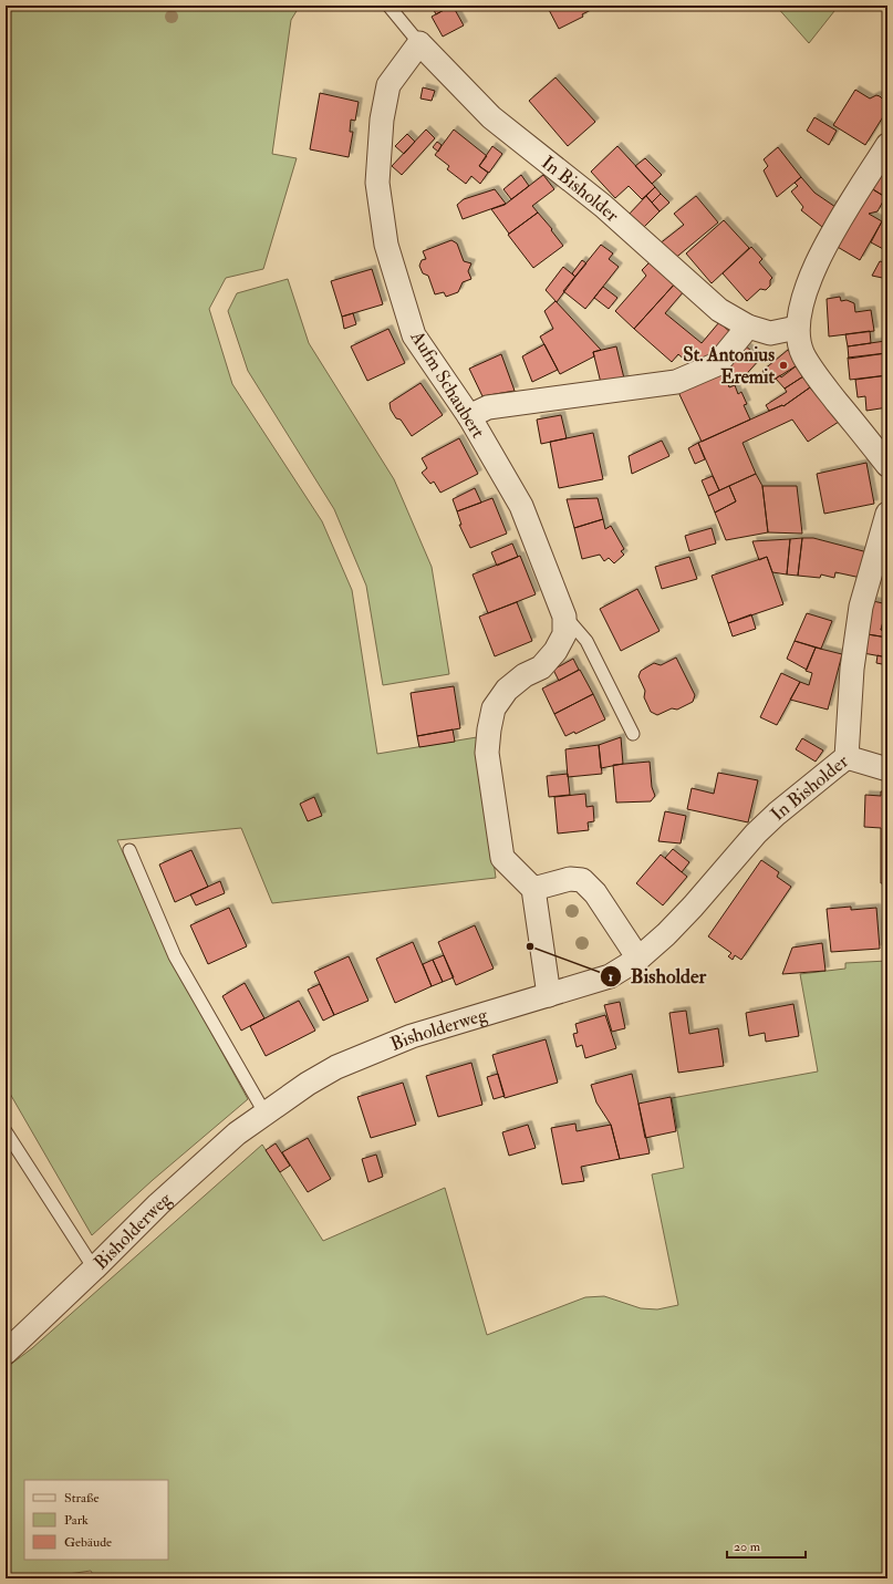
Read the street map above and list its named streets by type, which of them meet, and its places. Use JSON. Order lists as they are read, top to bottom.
{
  "streets": {
    "street": ["In Bisholder", "Aufm Schaubert", "Bisholderweg"]
  },
  "crossings": [
    ["In Bisholder", "Aufm Schaubert"],
    ["In Bisholder", "Bisholderweg"]
  ],
  "places": ["St. Antonius Eremit", "Bisholder"],
  "legend": ["Straße", "Park", "Gebäude"],
  "scale_bar": "20 m"
}
